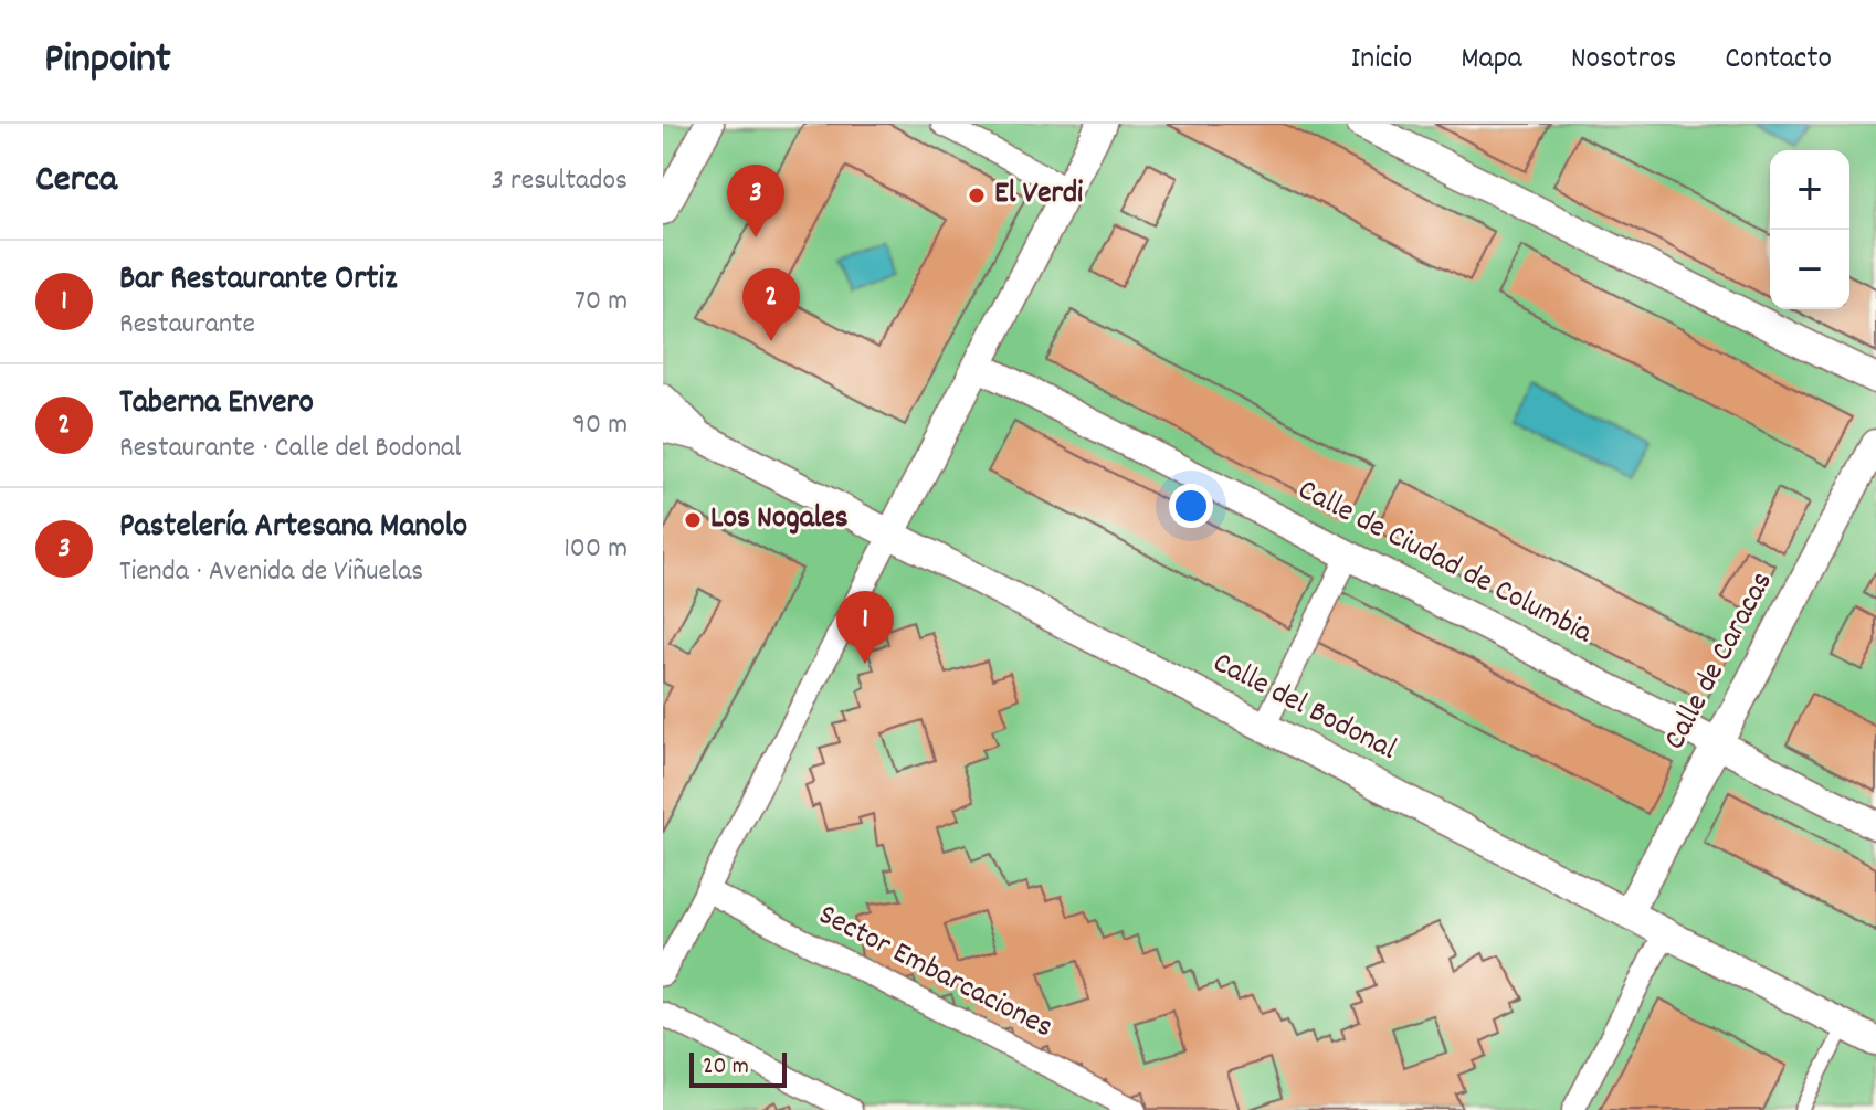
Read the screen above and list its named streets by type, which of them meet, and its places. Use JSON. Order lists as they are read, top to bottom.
{
  "streets": {
    "street": [
      "Calle de Ciudad de Columbia",
      "Calle de Caracas",
      "Calle del Bodonal",
      "Sector Embarcaciones"
    ]
  },
  "crossings": [
    ["Calle de Ciudad de Columbia", "Calle de Caracas"],
    ["Calle de Caracas", "Calle del Bodonal"]
  ],
  "places": ["El Verdi", "Los Nogales"],
  "scale_bar": "20 m",
  "page": {
    "header": "Pinpoint",
    "nav": [
      "Inicio",
      "Mapa",
      "Nosotros",
      "Contacto"
    ],
    "heading": ["Cerca", "3 resultados"],
    "map_buttons": ["+", "−"],
    "pins": ["3", "2", "1"],
    "list": [
      {
        "mark": "1",
        "name": "Bar Restaurante Ortiz",
        "note": "Restaurante",
        "value": "70 m"
      },
      {
        "mark": "2",
        "name": "Taberna Envero",
        "note": "Restaurante · Calle del Bodonal",
        "value": "90 m"
      },
      {
        "mark": "3",
        "name": "Pastelería Artesana Manolo",
        "note": "Tienda · Avenida de Viñuelas",
        "value": "100 m"
      }
    ],
    "scale": "20 m"
  }
}
